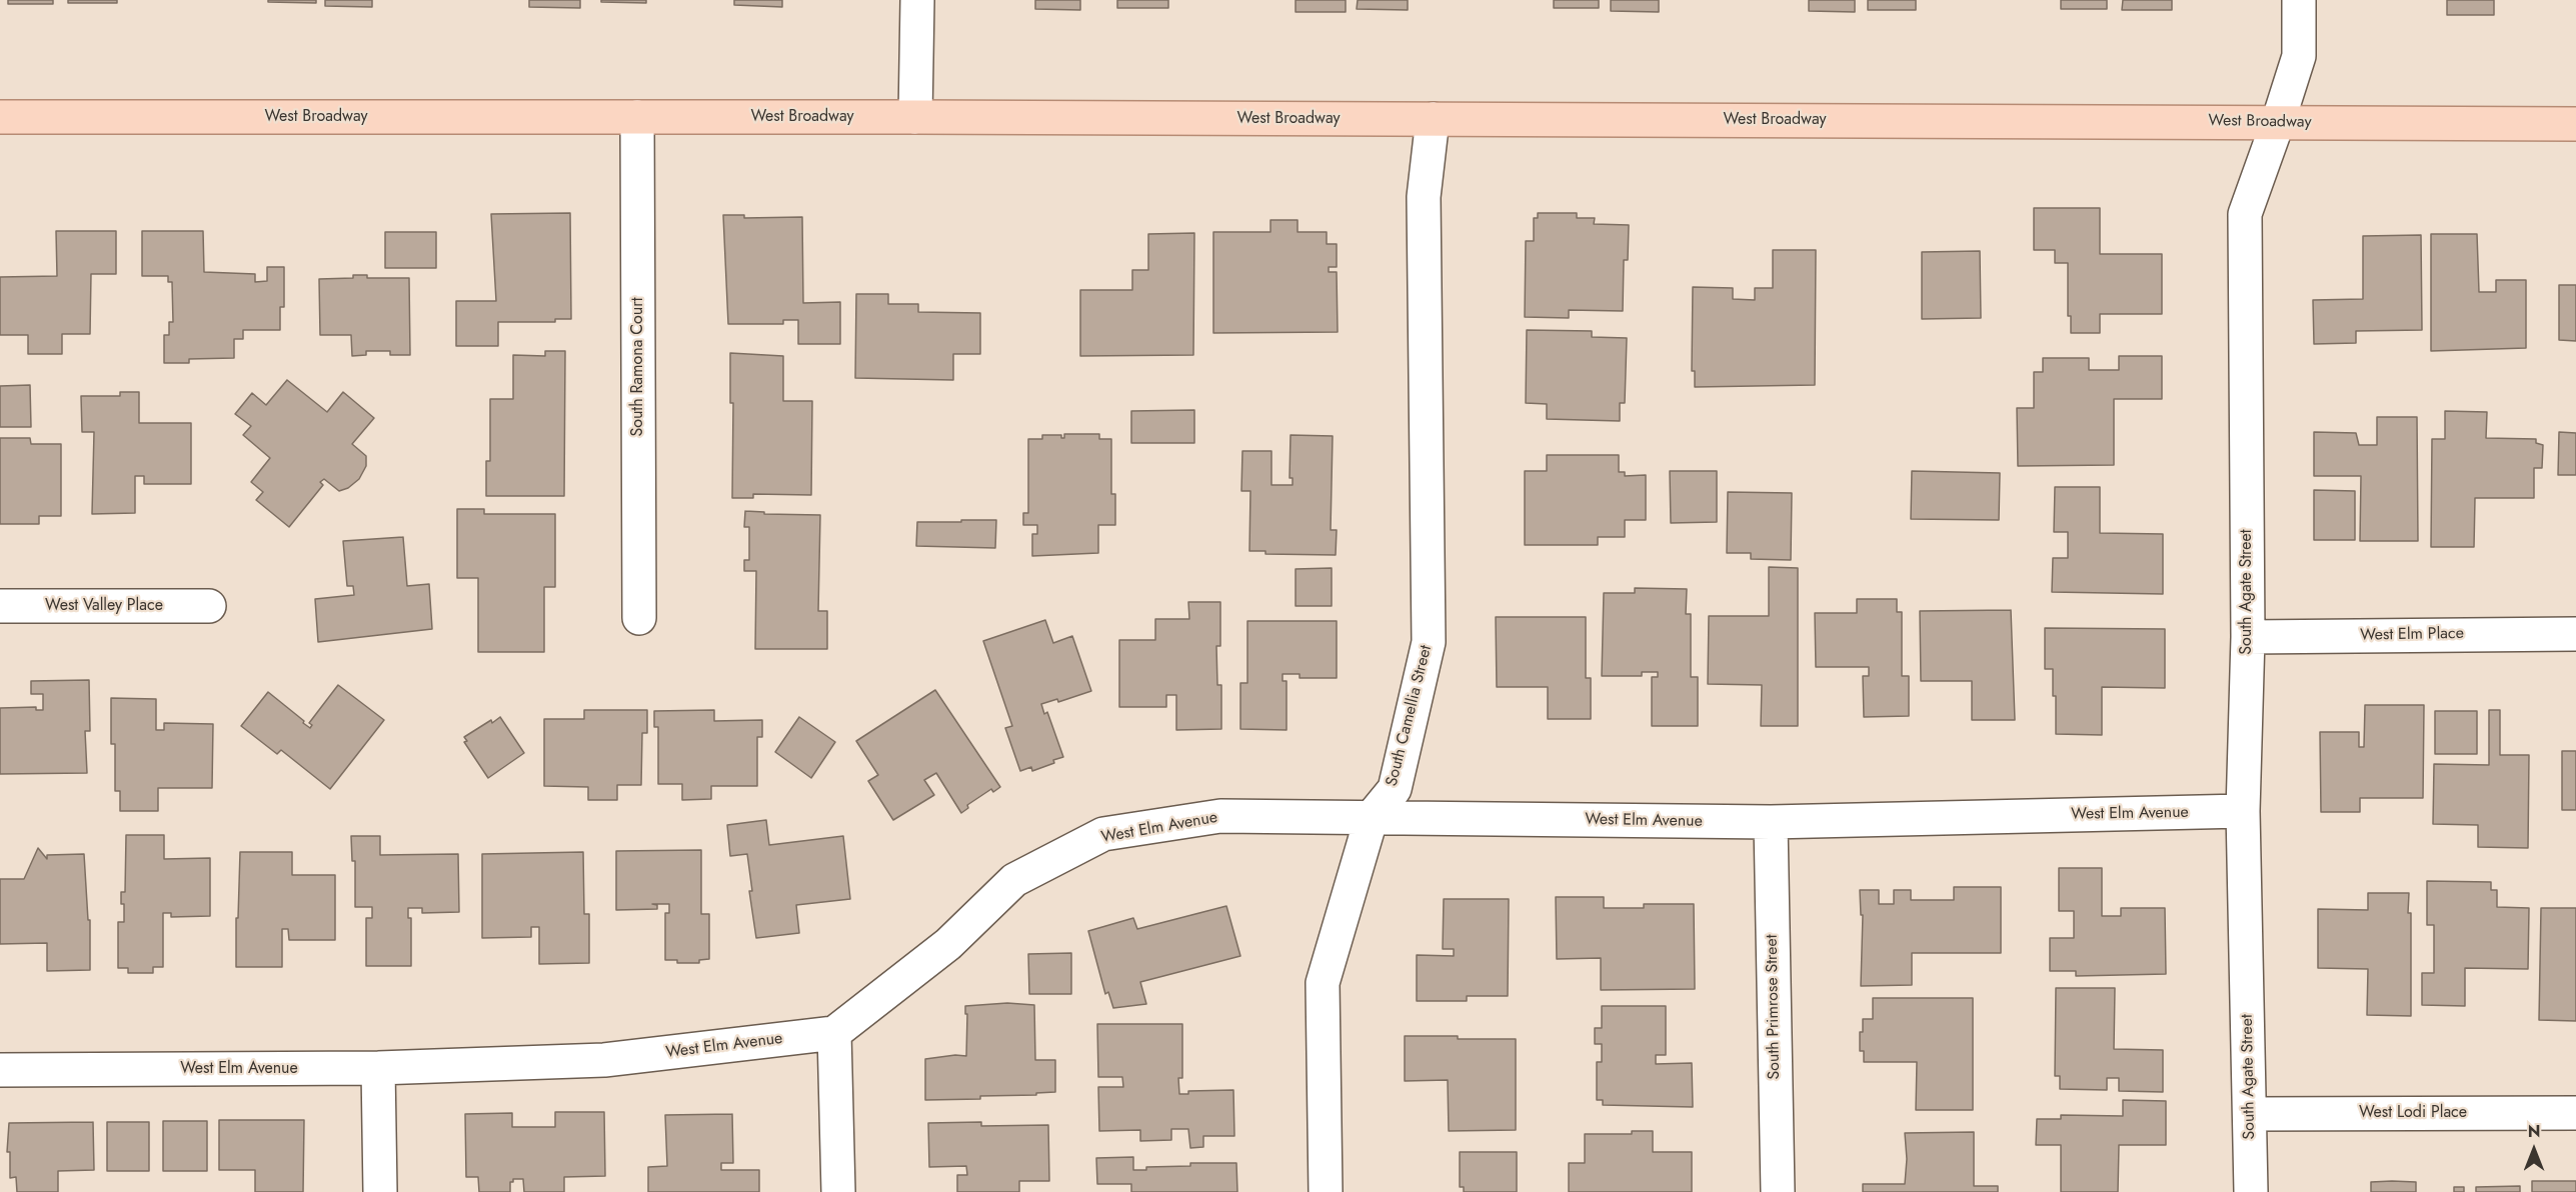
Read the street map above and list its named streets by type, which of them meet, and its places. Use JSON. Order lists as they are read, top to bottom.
{
  "streets": {
    "main road": ["West Broadway"],
    "street": [
      "South Ramona Court",
      "South Agate Street",
      "West Valley Place",
      "West Elm Place",
      "South Camellia Street",
      "West Elm Avenue",
      "South Primrose Street",
      "West Lodi Place"
    ]
  },
  "crossings": [
    ["West Broadway", "South Ramona Court"],
    ["West Broadway", "South Agate Street"],
    ["West Broadway", "South Camellia Street"],
    ["South Agate Street", "West Elm Place"],
    ["South Agate Street", "West Elm Avenue"],
    ["South Agate Street", "West Lodi Place"],
    ["South Camellia Street", "West Elm Avenue"],
    ["West Elm Avenue", "South Primrose Street"]
  ],
  "north": "top"
}
